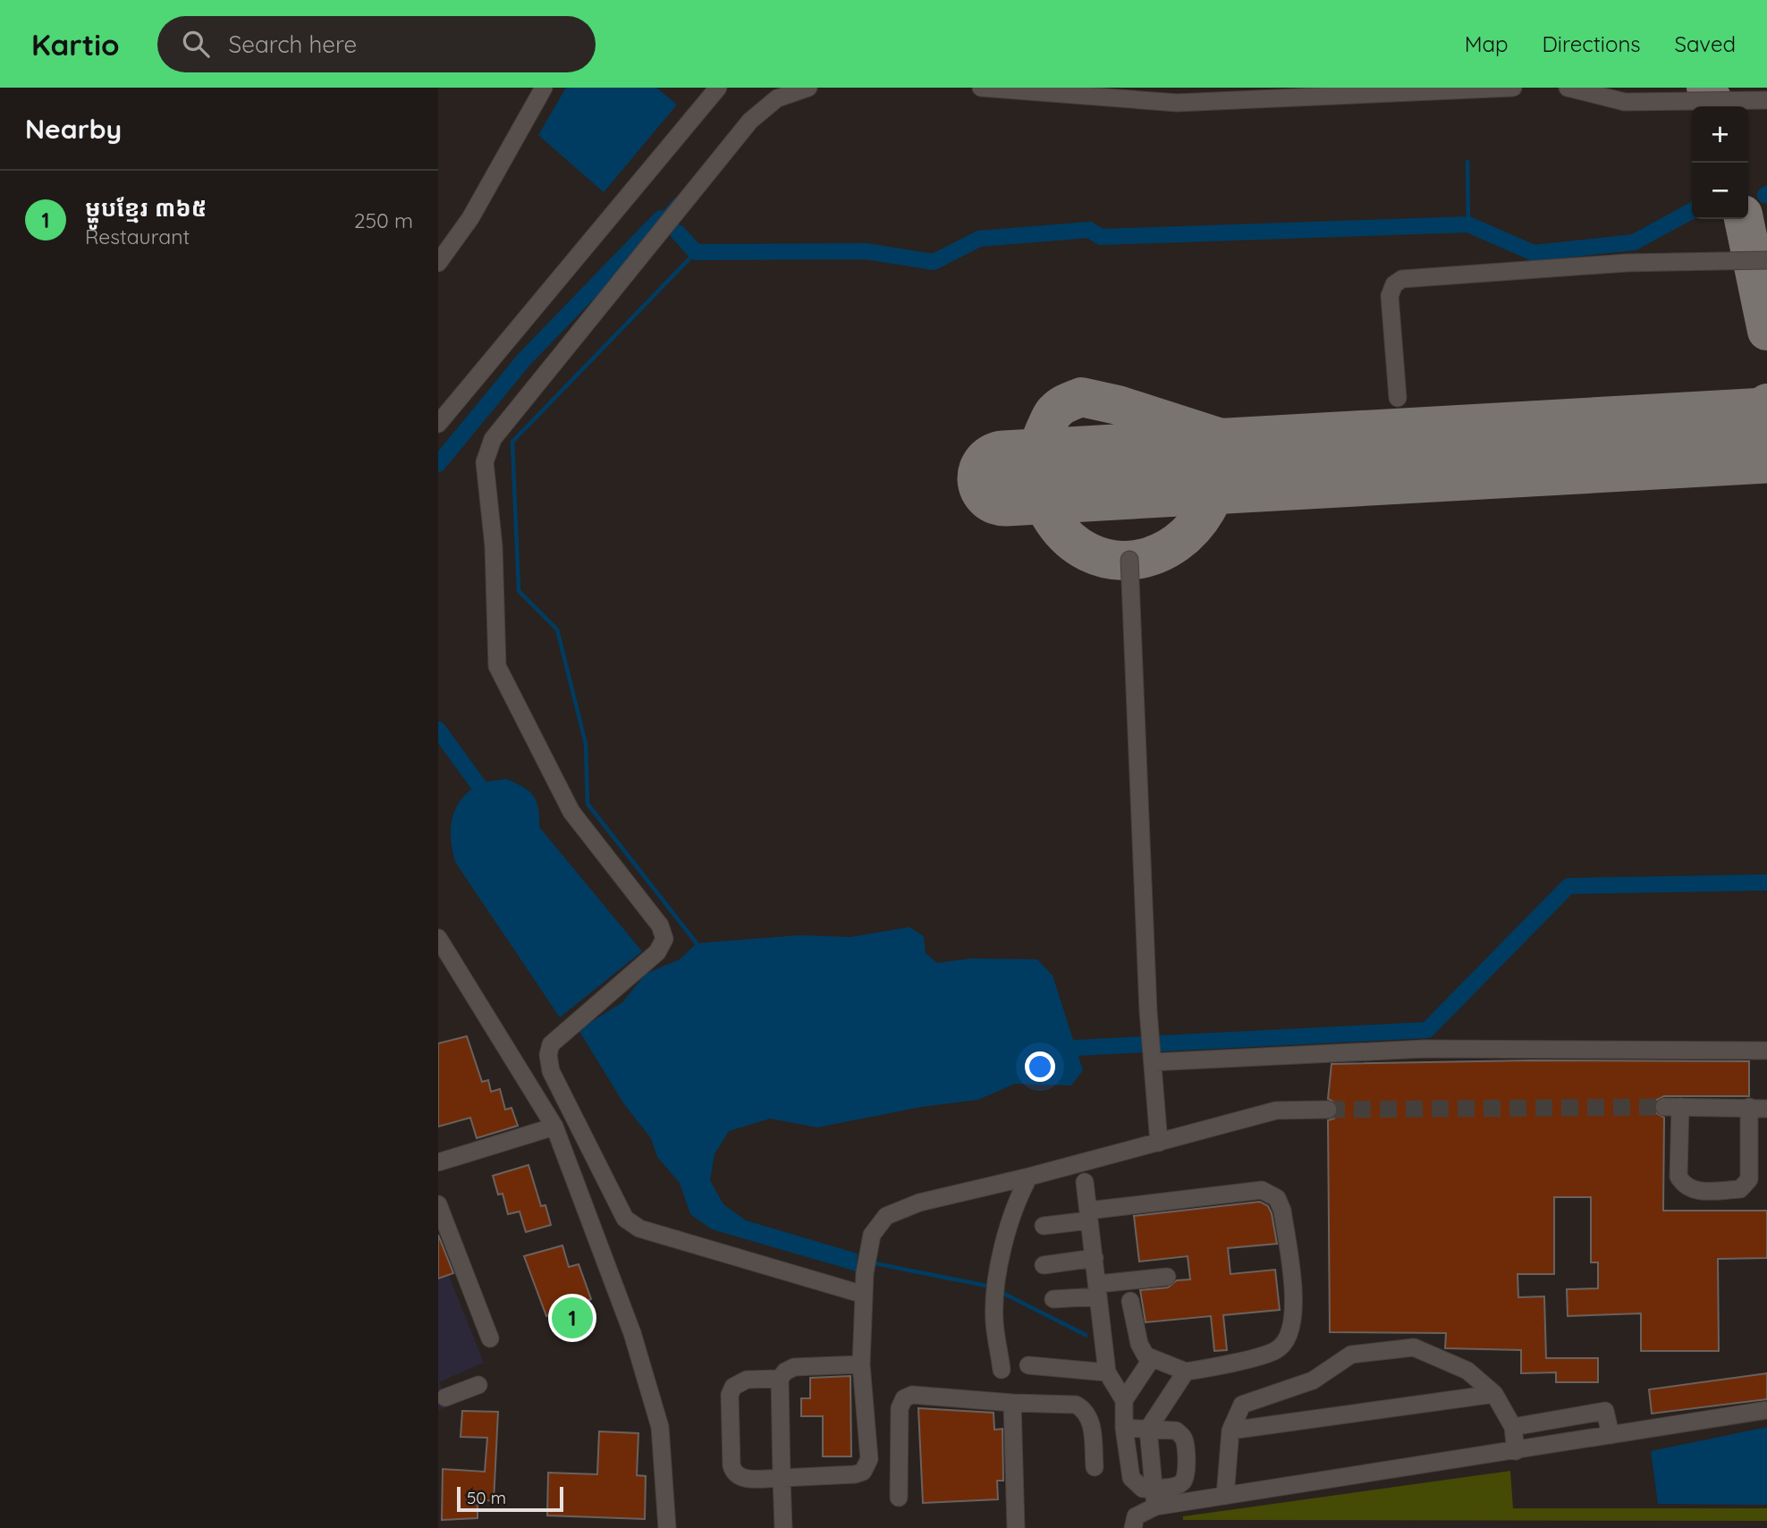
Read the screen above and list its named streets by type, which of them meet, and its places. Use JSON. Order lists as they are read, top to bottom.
{
  "scale_bar": "50 m",
  "page": {
    "header": "Kartio",
    "search": "Search here",
    "nav": ["Map", "Directions", "Saved"],
    "heading": "Nearby",
    "map_buttons": ["+", "−"],
    "list": [
      {
        "mark": "1",
        "name": "ម្ហូបខ្មែរ ៣៦៥",
        "note": "Restaurant",
        "value": "250 m"
      }
    ],
    "pins": "1",
    "scale": "50 m"
  }
}
